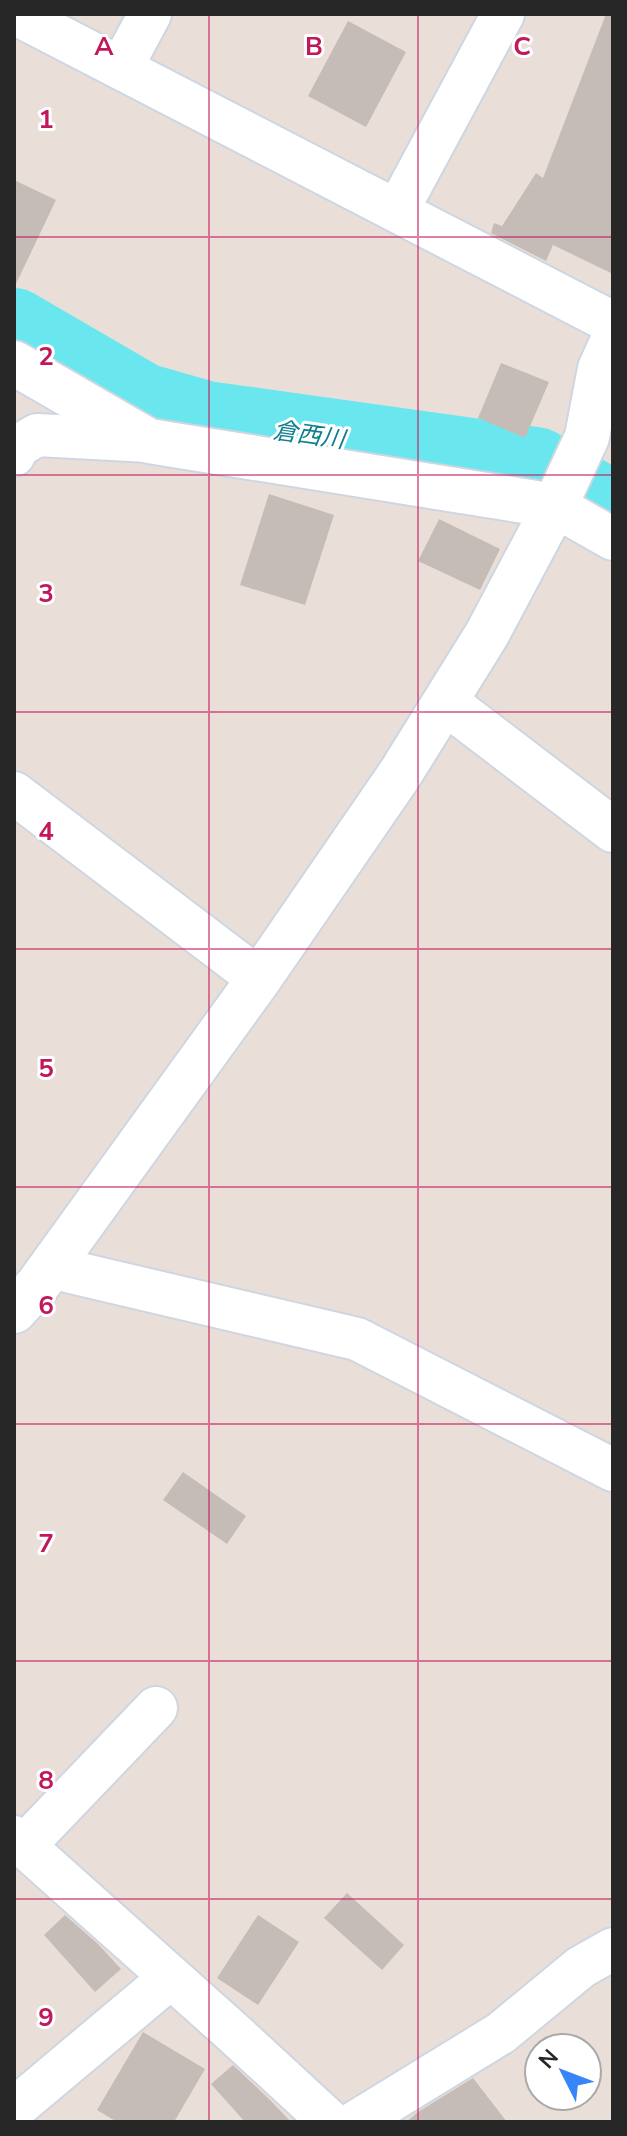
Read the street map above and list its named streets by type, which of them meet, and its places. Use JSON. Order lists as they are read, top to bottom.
{
  "water": ["倉西川"],
  "north": "top left",
  "grid": {
    "columns": ["A", "B", "C"],
    "rows": [
      "1",
      "2",
      "3",
      "4",
      "5",
      "6",
      "7",
      "8",
      "9"
    ]
  }
}
